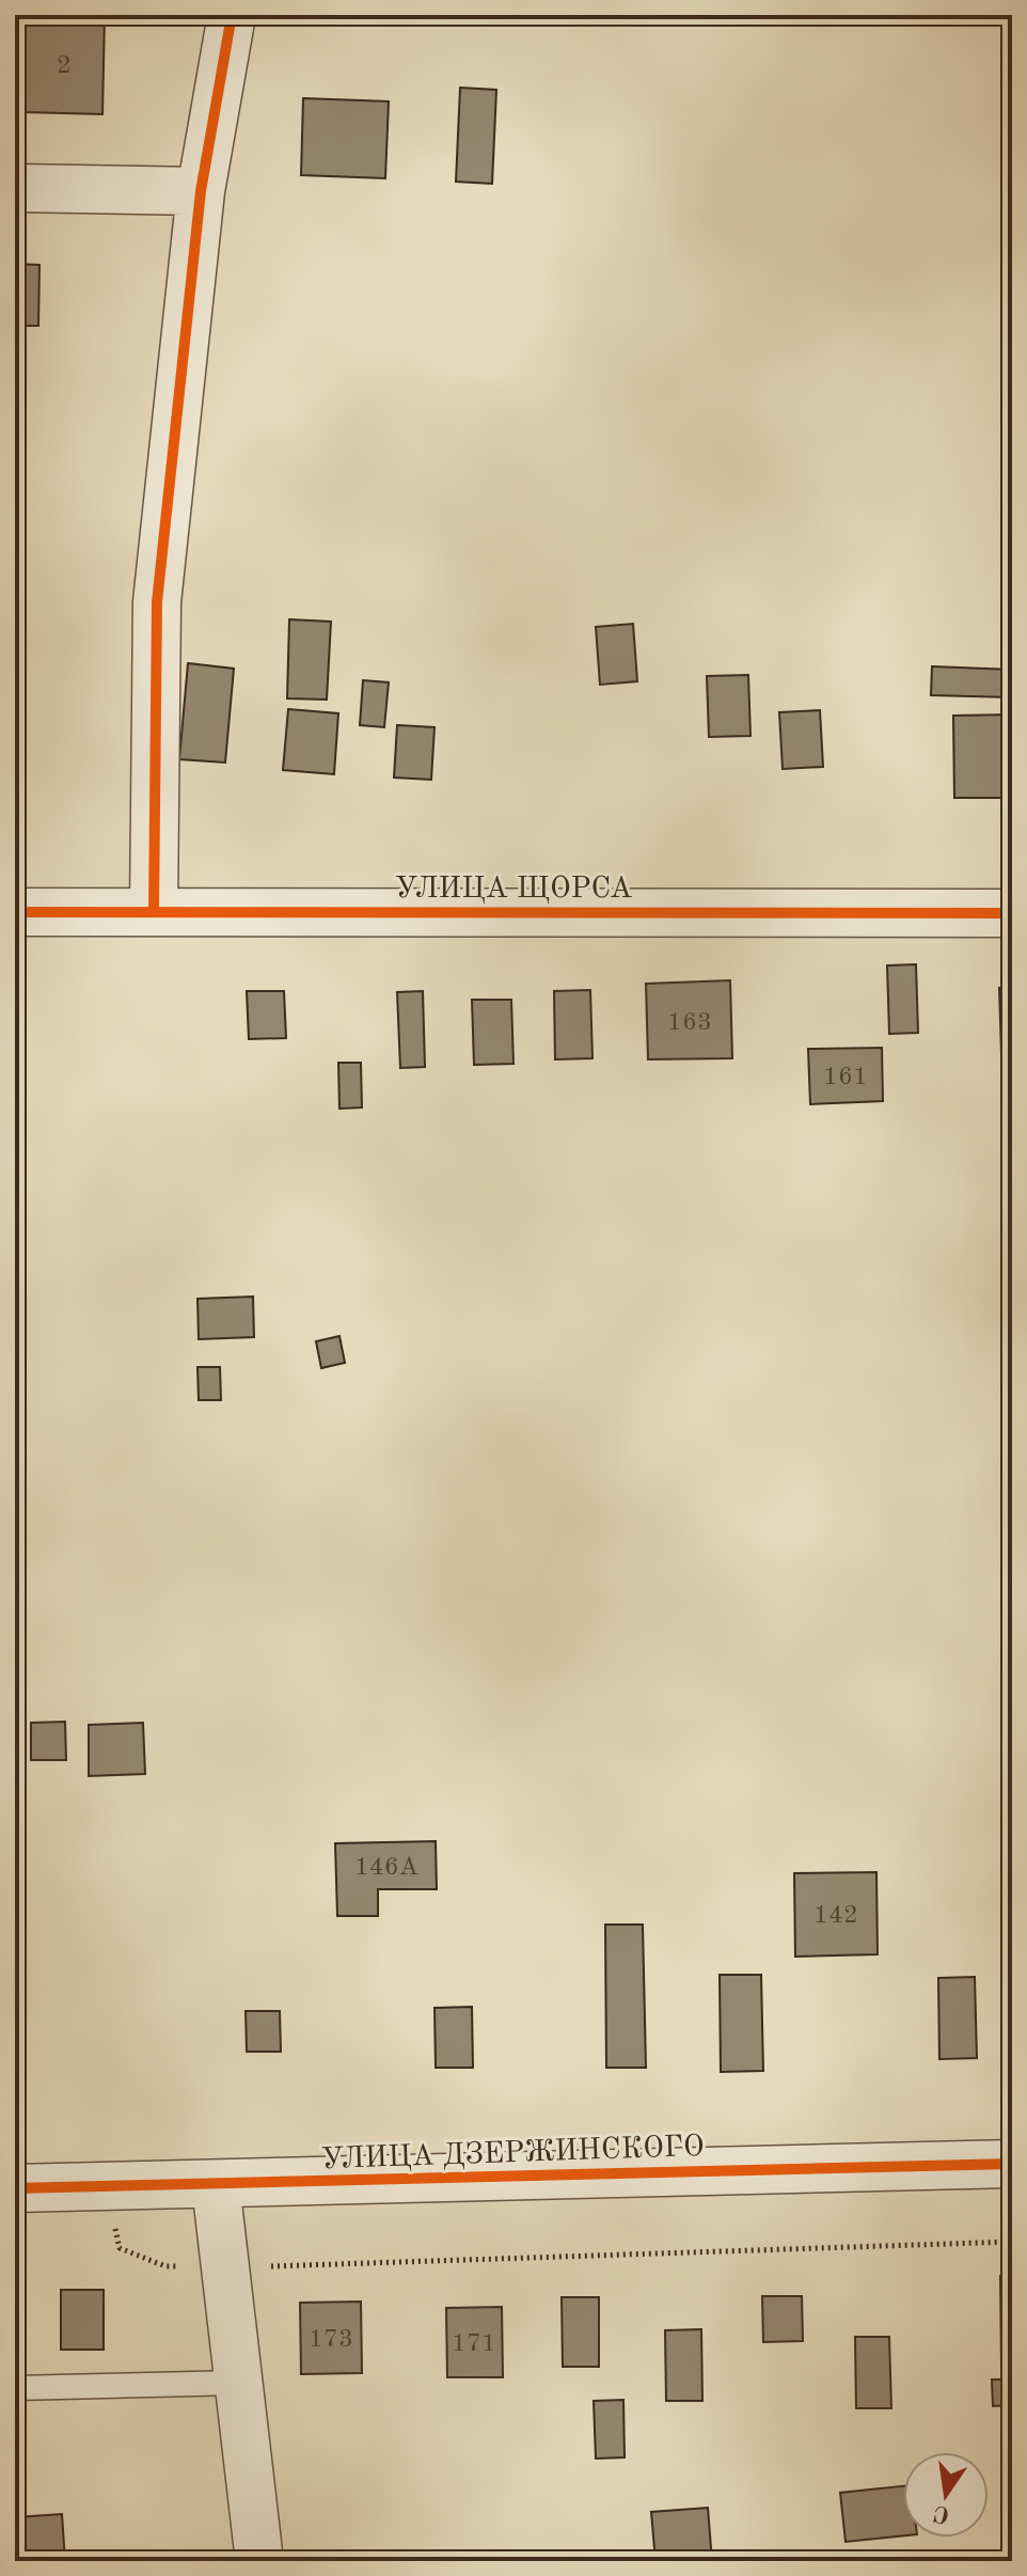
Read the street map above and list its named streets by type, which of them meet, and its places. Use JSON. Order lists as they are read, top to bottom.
{
  "streets": {
    "street": ["УЛИЦА ЩОРСА", "УЛИЦА ДЗЕРЖИНСКОГО"]
  },
  "house_numbers": [
    "2",
    "163",
    "161",
    "146А",
    "142",
    "173",
    "171"
  ],
  "north": "bottom"
}
